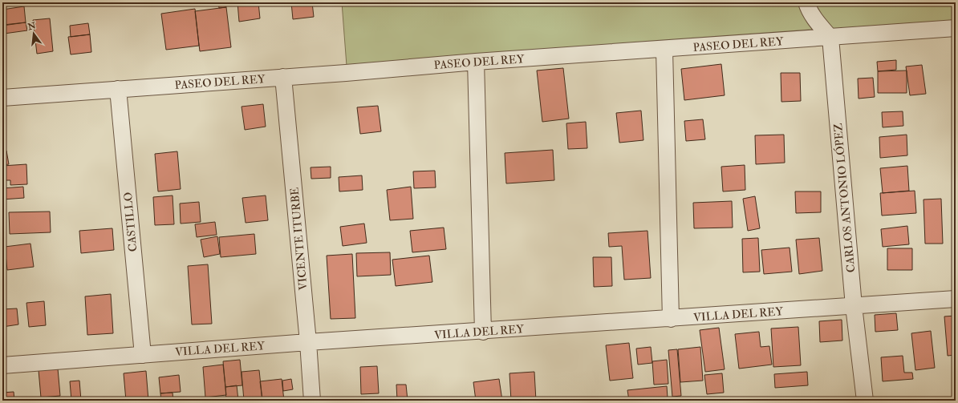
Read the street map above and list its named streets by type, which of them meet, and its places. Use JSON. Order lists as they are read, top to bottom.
{
  "streets": {
    "street": [
      "PASEO DEL REY",
      "CARLOS ANTONIO LÓPEZ",
      "CASTILLO",
      "VICENTE ITURBE",
      "VILLA DEL REY"
    ]
  },
  "crossings": [
    ["PASEO DEL REY", "CARLOS ANTONIO LÓPEZ"],
    ["PASEO DEL REY", "CASTILLO"],
    ["PASEO DEL REY", "VICENTE ITURBE"],
    ["CARLOS ANTONIO LÓPEZ", "VILLA DEL REY"],
    ["CASTILLO", "VILLA DEL REY"],
    ["VICENTE ITURBE", "VILLA DEL REY"]
  ],
  "north": "top"
}
